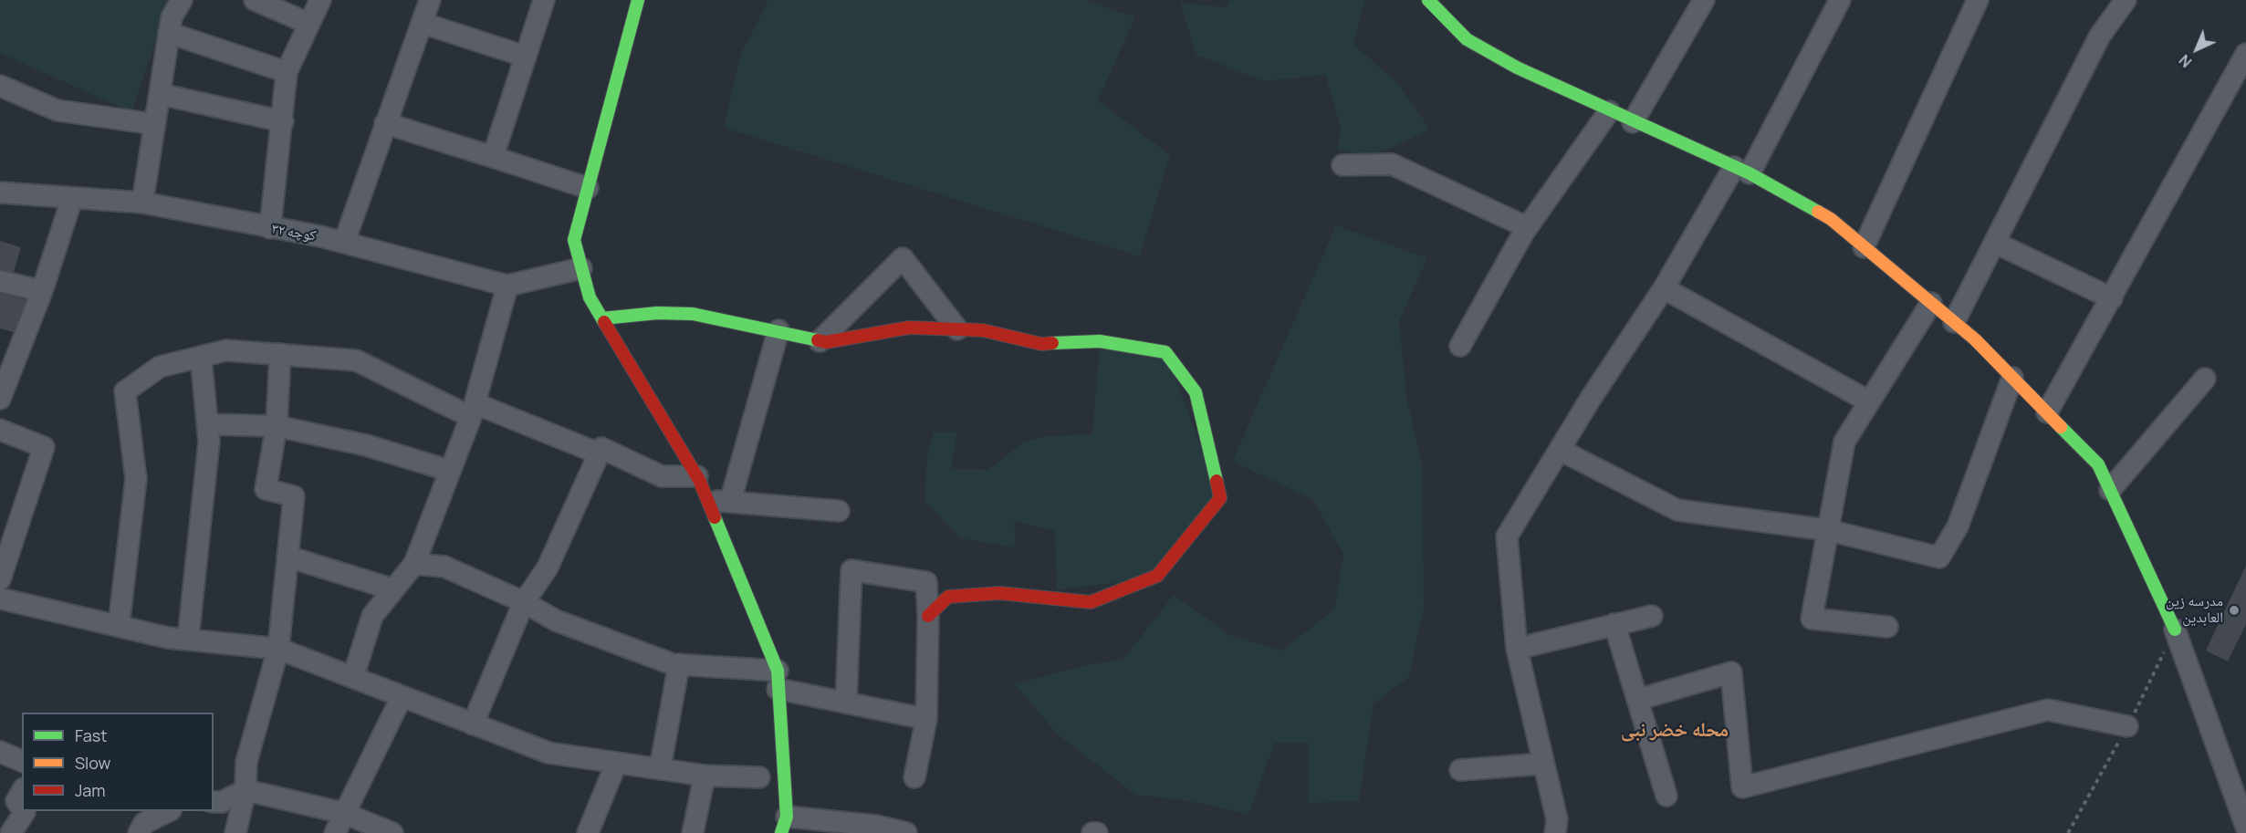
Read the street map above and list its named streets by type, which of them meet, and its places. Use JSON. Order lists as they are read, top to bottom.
{
  "streets": {
    "street": ["کوچه ۳۲"]
  },
  "districts": ["محله خضر نبی"],
  "places": ["مدرسه زین العابدین"],
  "legend": ["Fast", "Slow", "Jam"],
  "north": "bottom left"
}
